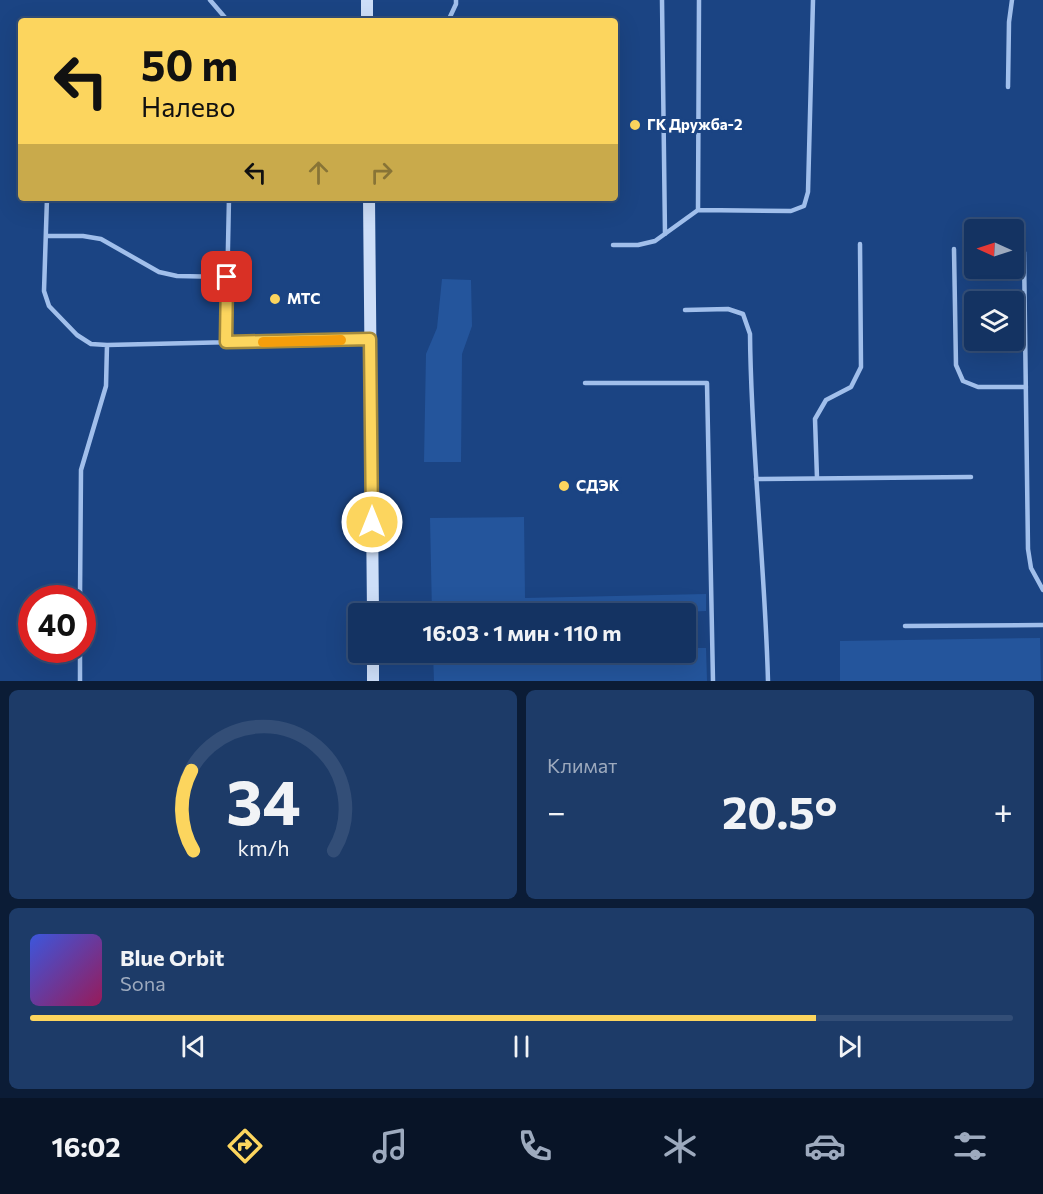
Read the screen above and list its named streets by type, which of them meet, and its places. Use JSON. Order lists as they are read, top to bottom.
{
  "places": ["ГК Дружба-2", "МТС", "СДЭК"],
  "north": "left",
  "page": {
    "turn": ["50 m", "Налево"],
    "limit": "40",
    "trip": "16:03 · 1 мин · 110 m",
    "tile": "Климат",
    "heat": ["−", "20.5°", "+"],
    "song": ["Blue Orbit", "Sona"],
    "tabs": "16:02",
    "gauge": ["34", "km/h"]
  }
}
